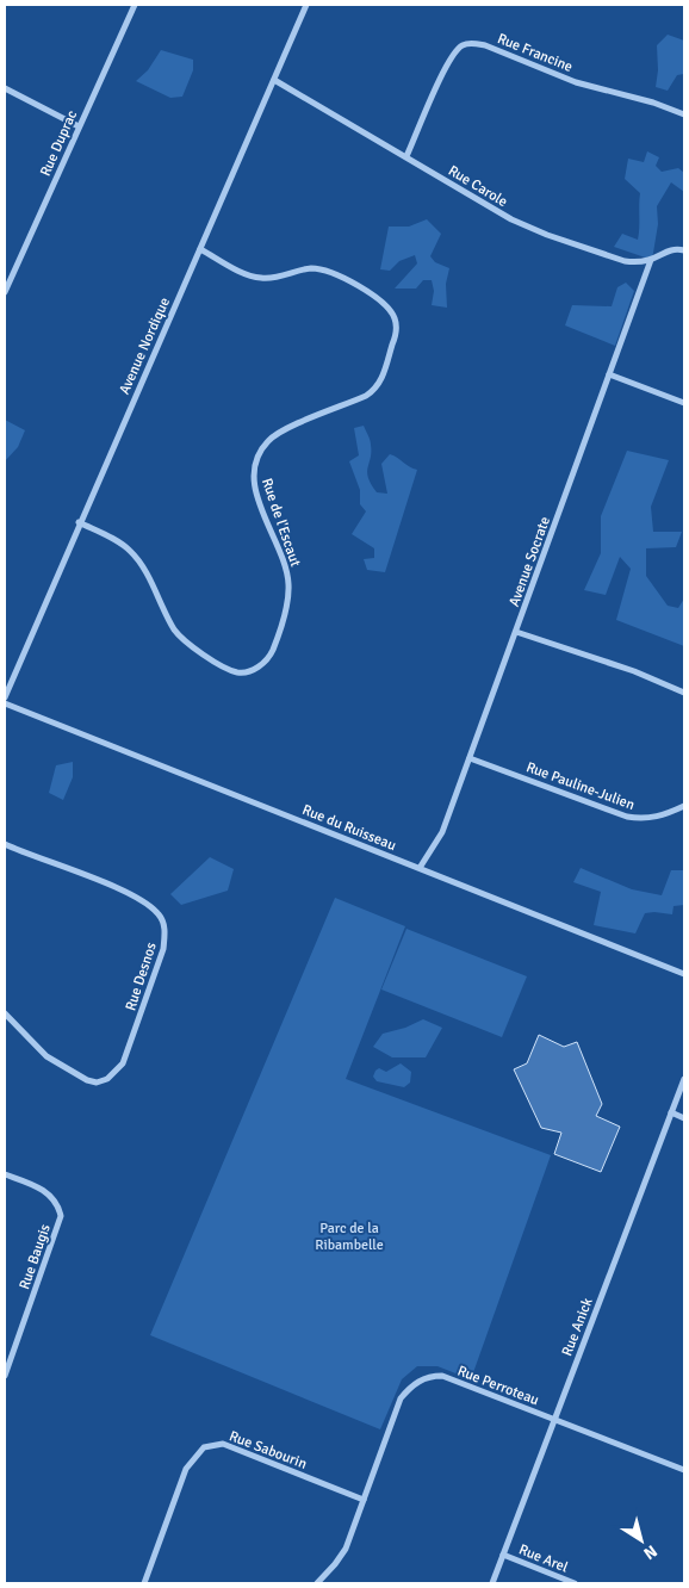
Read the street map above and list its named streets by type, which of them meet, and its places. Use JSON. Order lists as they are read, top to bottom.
{
  "streets": {
    "street": [
      "Rue Francine",
      "Rue Duprac",
      "Rue Carole",
      "Avenue Nordique",
      "Rue de l'Escaut",
      "Avenue Socrate",
      "Rue Pauline-Julien",
      "Rue du Ruisseau",
      "Rue Desnos",
      "Rue Baugis",
      "Rue Anick",
      "Rue Perroteau",
      "Rue Sabourin",
      "Rue Arel"
    ]
  },
  "crossings": [
    ["Rue Francine", "Rue Carole"],
    ["Rue Carole", "Avenue Nordique"],
    ["Rue Carole", "Avenue Socrate"],
    ["Avenue Nordique", "Rue de l'Escaut"],
    ["Avenue Socrate", "Rue Pauline-Julien"],
    ["Avenue Socrate", "Rue du Ruisseau"],
    ["Rue Anick", "Rue Perroteau"],
    ["Rue Anick", "Rue Arel"],
    ["Rue Perroteau", "Rue Sabourin"]
  ],
  "parks": ["Parc de la Ribambelle"],
  "north": "bottom right"
}
